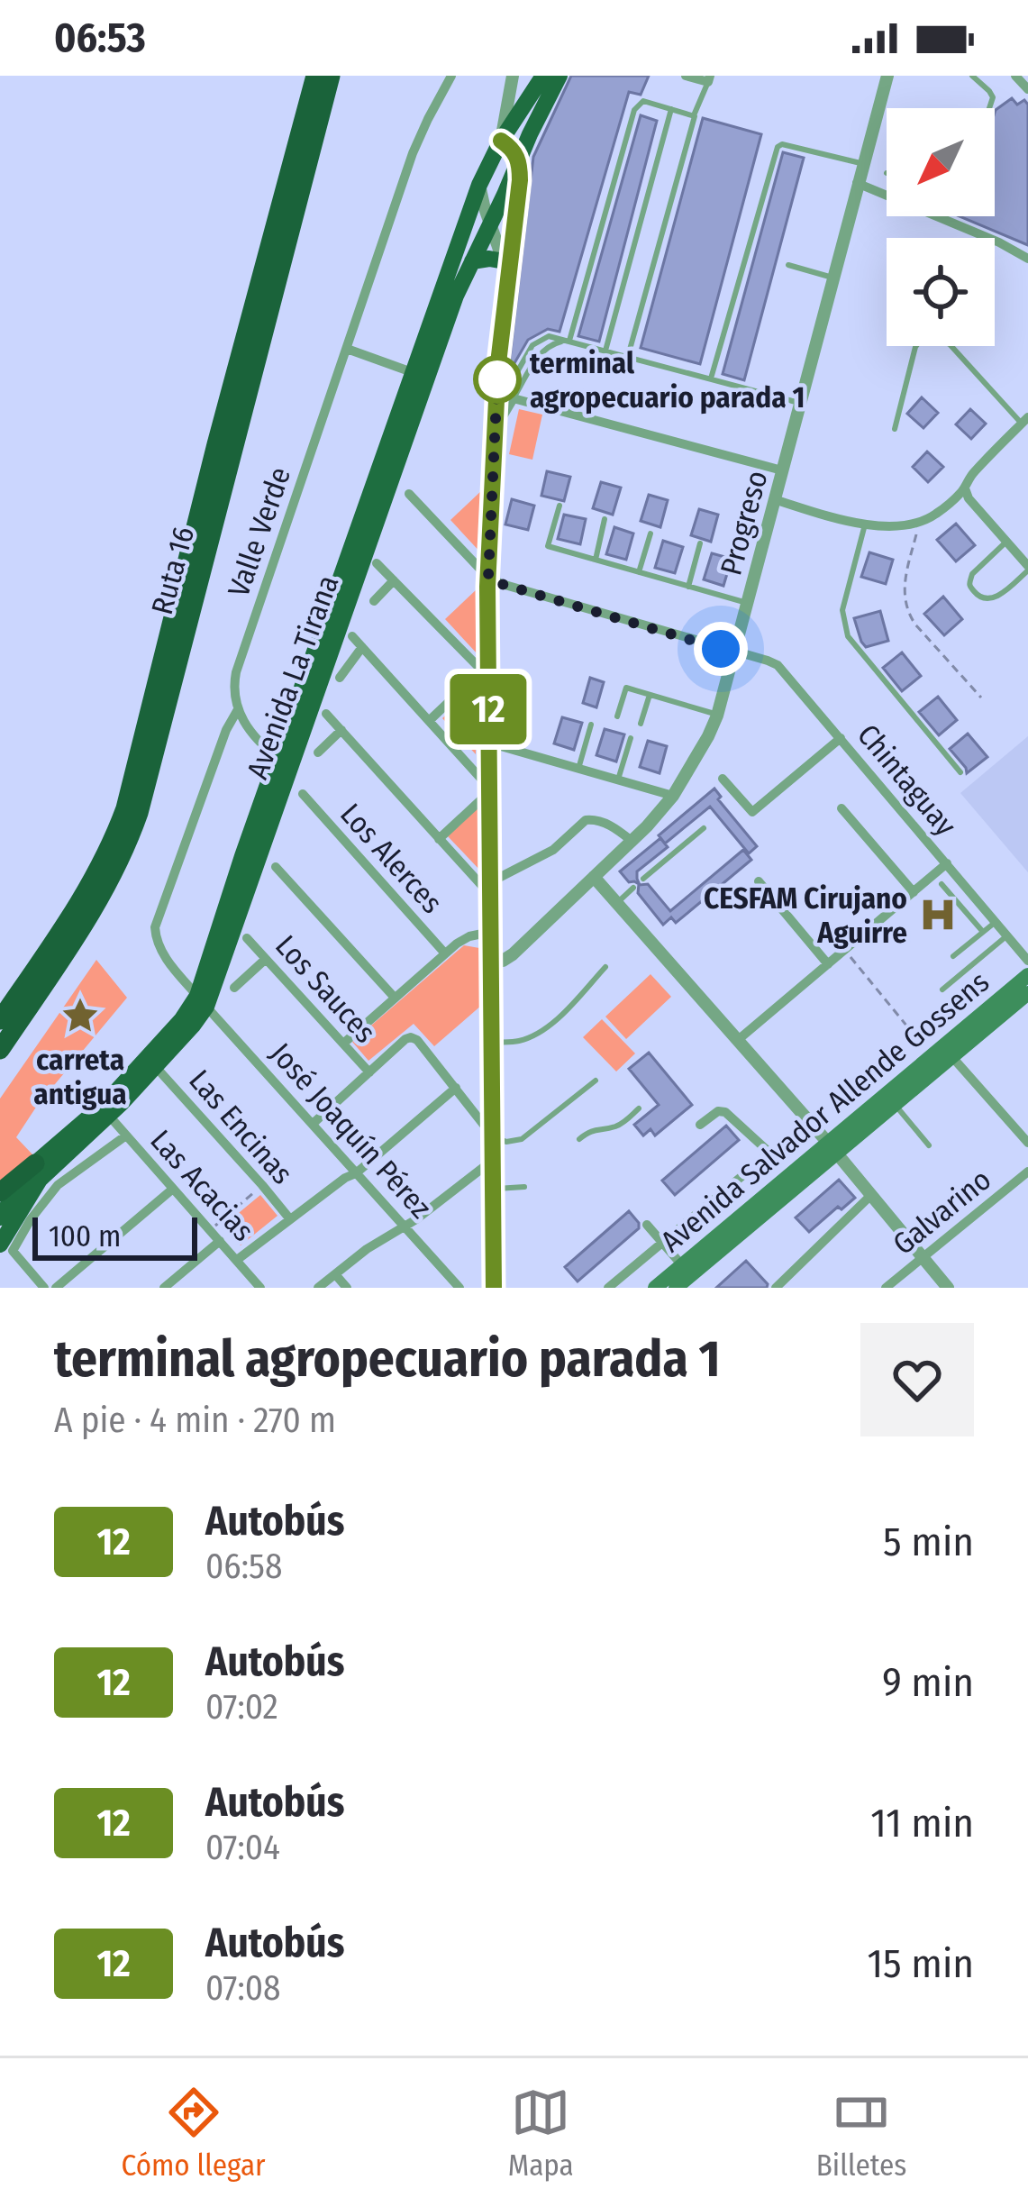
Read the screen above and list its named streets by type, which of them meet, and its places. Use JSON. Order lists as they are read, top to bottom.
{
  "streets": {
    "highway": ["Ruta 16", "Avenida La Tirana"],
    "main road": ["Avenida Salvador Allende Gossens"],
    "street": [
      "Progreso",
      "Valle Verde",
      "Chintaguay",
      "Los Alerces",
      "Los Sauces",
      "Las Encinas",
      "José Joaquín Pérez",
      "Las Acacias",
      "Galvarino"
    ]
  },
  "crossings": [
    ["Progreso", "Chintaguay"],
    ["Valle Verde", "Avenida La Tirana"],
    ["Valle Verde", "José Joaquín Pérez"],
    ["Avenida La Tirana", "Las Encinas"],
    ["Avenida La Tirana", "José Joaquín Pérez"],
    ["Avenida La Tirana", "Las Acacias"]
  ],
  "places": {
    "other": ["terminal agropecuario parada 1"],
    "hospital": ["CESFAM Cirujano Aguirre"],
    "place": ["carreta antigua"]
  },
  "lines": ["bus line 12"],
  "scale_bar": "100 m",
  "north": "bottom left",
  "page": {
    "status": "06:53",
    "on_map": "12",
    "scale": "100 m",
    "heading": ["terminal agropecuario parada 1", "A pie · 4 min · 270 m"],
    "list": [
      {
        "mark": "12",
        "name": "Autobús",
        "note": "06:58",
        "value": "5 min"
      },
      {
        "mark": "12",
        "name": "Autobús",
        "note": "07:02",
        "value": "9 min"
      },
      {
        "mark": "12",
        "name": "Autobús",
        "note": "07:04",
        "value": "11 min"
      },
      {
        "mark": "12",
        "name": "Autobús",
        "note": "07:08",
        "value": "15 min"
      }
    ],
    "tabs": ["Cómo llegar", "Mapa", "Billetes"]
  }
}
